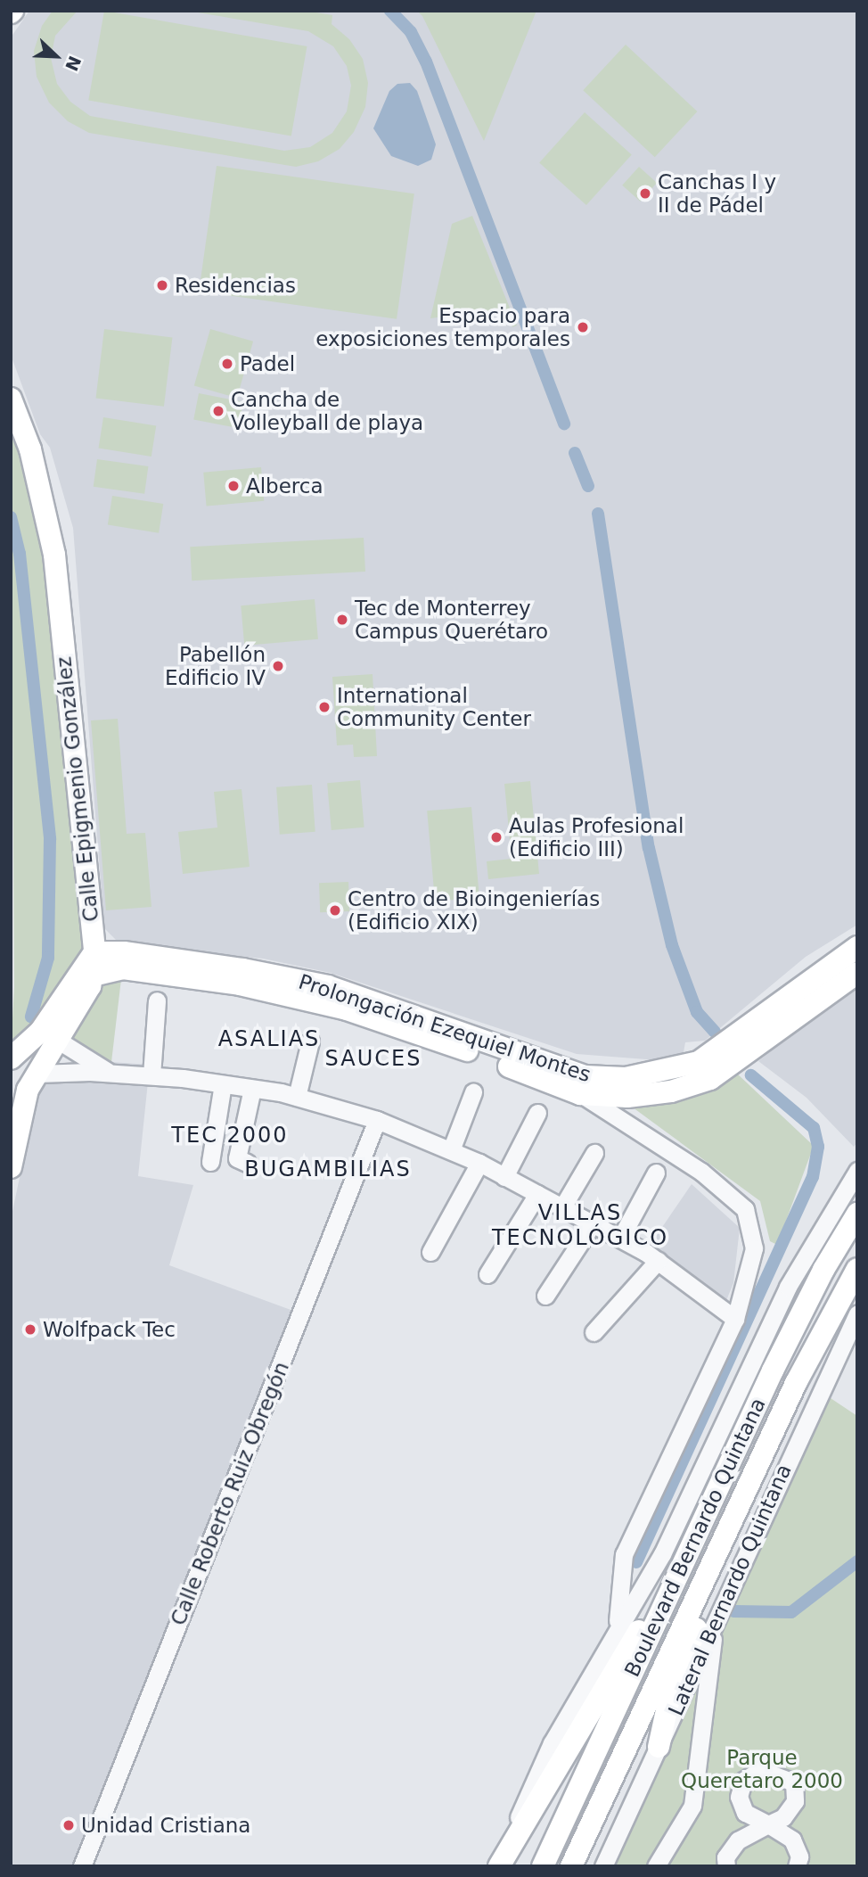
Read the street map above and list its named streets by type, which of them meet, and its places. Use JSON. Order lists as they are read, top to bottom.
{
  "streets": {
    "main road": ["Calle Epigmenio González", "Prolongación Ezequiel Montes", "Boulevard Bernardo Quintana"],
    "street": ["Calle Roberto Ruiz Obregón", "Lateral Bernardo Quintana"]
  },
  "crossings": [
    ["Calle Epigmenio González", "Prolongación Ezequiel Montes"],
    ["Boulevard Bernardo Quintana", "Lateral Bernardo Quintana"]
  ],
  "districts": [
    "ASALIAS",
    "SAUCES",
    "TEC 2000",
    "BUGAMBILIAS",
    "VILLAS TECNOLÓGICO"
  ],
  "parks": ["Parque Queretaro 2000"],
  "places": [
    "Canchas I y II de Pádel",
    "Residencias",
    "Espacio para exposiciones temporales",
    "Padel",
    "Cancha de Volleyball de playa",
    "Alberca",
    "Tec de Monterrey Campus Querétaro",
    "Pabellón Edificio IV",
    "International Community Center",
    "Aulas Profesional (Edificio III)",
    "Centro de Bioingenierías (Edificio XIX)",
    "Wolfpack Tec",
    "Unidad Cristiana"
  ],
  "north": "bottom right"
}
